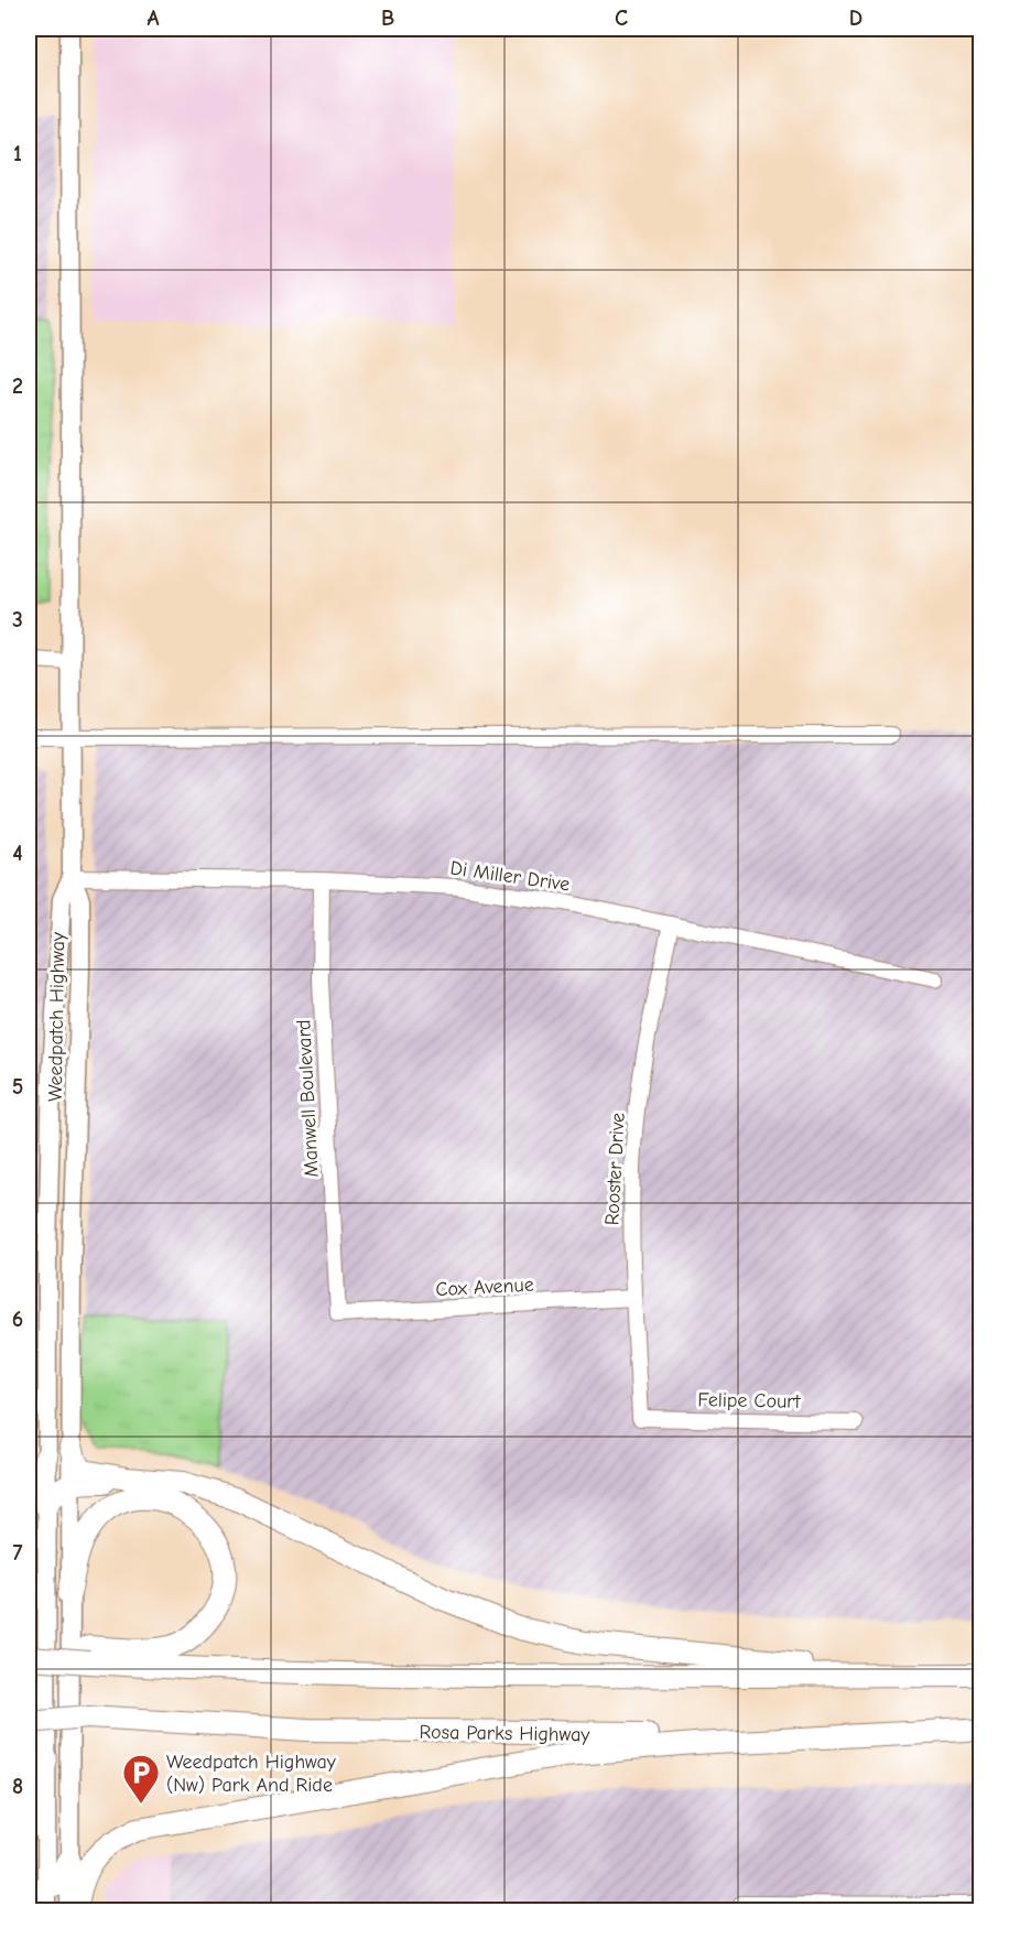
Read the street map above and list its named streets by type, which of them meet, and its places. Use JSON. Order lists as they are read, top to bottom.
{
  "streets": {
    "highway": ["Rosa Parks Highway"],
    "main road": ["Weedpatch Highway"],
    "street": [
      "Di Miller Drive",
      "Manwell Boulevard",
      "Rooster Drive",
      "Cox Avenue",
      "Felipe Court"
    ]
  },
  "crossings": [
    ["Di Miller Drive", "Weedpatch Highway"],
    ["Di Miller Drive", "Manwell Boulevard"],
    ["Di Miller Drive", "Rooster Drive"],
    ["Manwell Boulevard", "Cox Avenue"],
    ["Rooster Drive", "Cox Avenue"],
    ["Rooster Drive", "Felipe Court"]
  ],
  "places": {
    "parking": ["Weedpatch Highway (Nw) Park And Ride"]
  },
  "grid": {
    "columns": [
      "A",
      "B",
      "C",
      "D"
    ],
    "rows": [
      "1",
      "2",
      "3",
      "4",
      "5",
      "6",
      "7",
      "8"
    ]
  }
}
